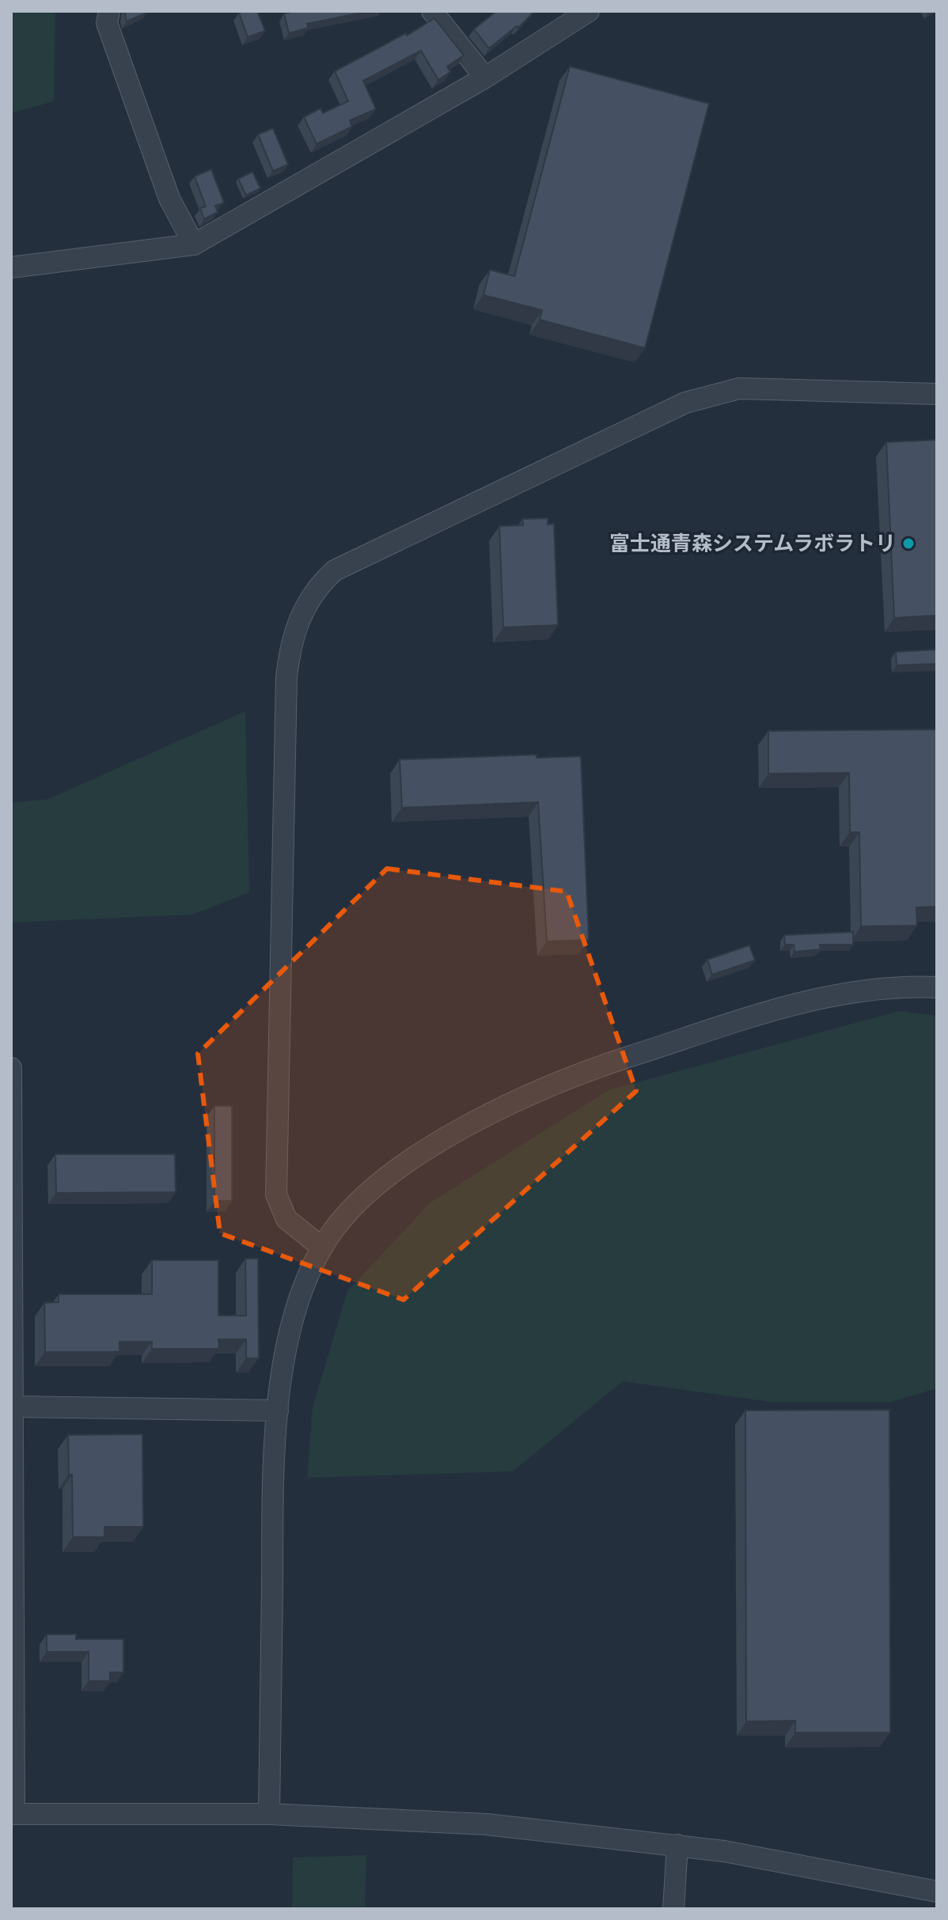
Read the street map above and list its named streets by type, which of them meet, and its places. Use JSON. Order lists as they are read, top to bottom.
{
  "places": ["富士通青森システムラボラトリ"]
}
